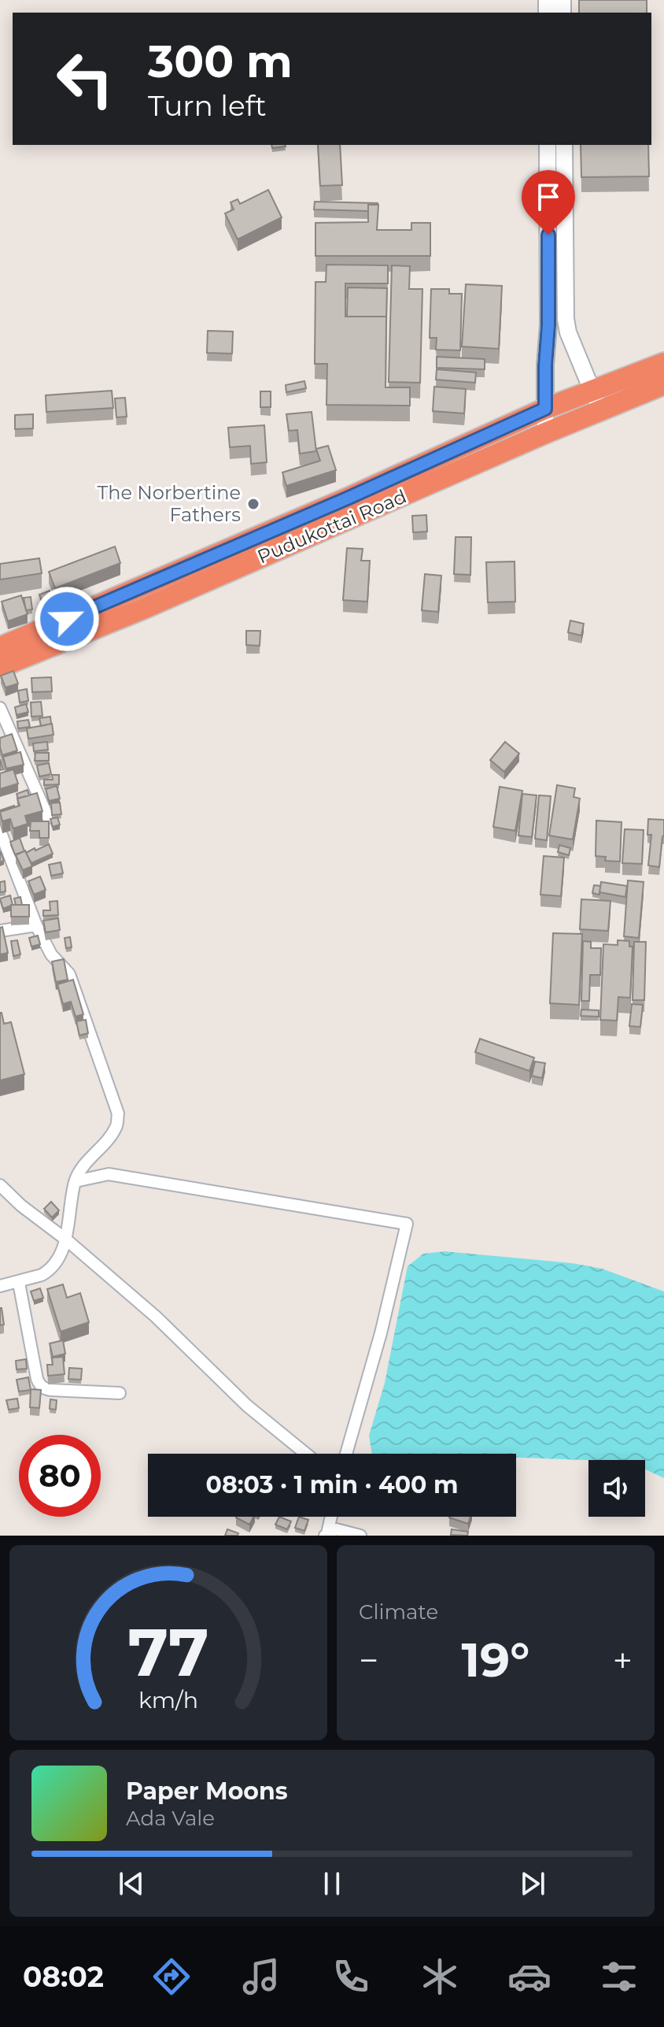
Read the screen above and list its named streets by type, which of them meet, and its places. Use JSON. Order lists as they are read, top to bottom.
{
  "streets": {
    "highway": ["Pudukottai Road"]
  },
  "places": ["The Norbertine Fathers"],
  "page": {
    "turn": ["300 m", "Turn left"],
    "limit": "80",
    "trip": "08:03 · 1 min · 400 m",
    "tile": "Climate",
    "heat": ["−", "19°", "+"],
    "song": ["Paper Moons", "Ada Vale"],
    "tabs": "08:02",
    "gauge": ["77", "km/h"]
  }
}
